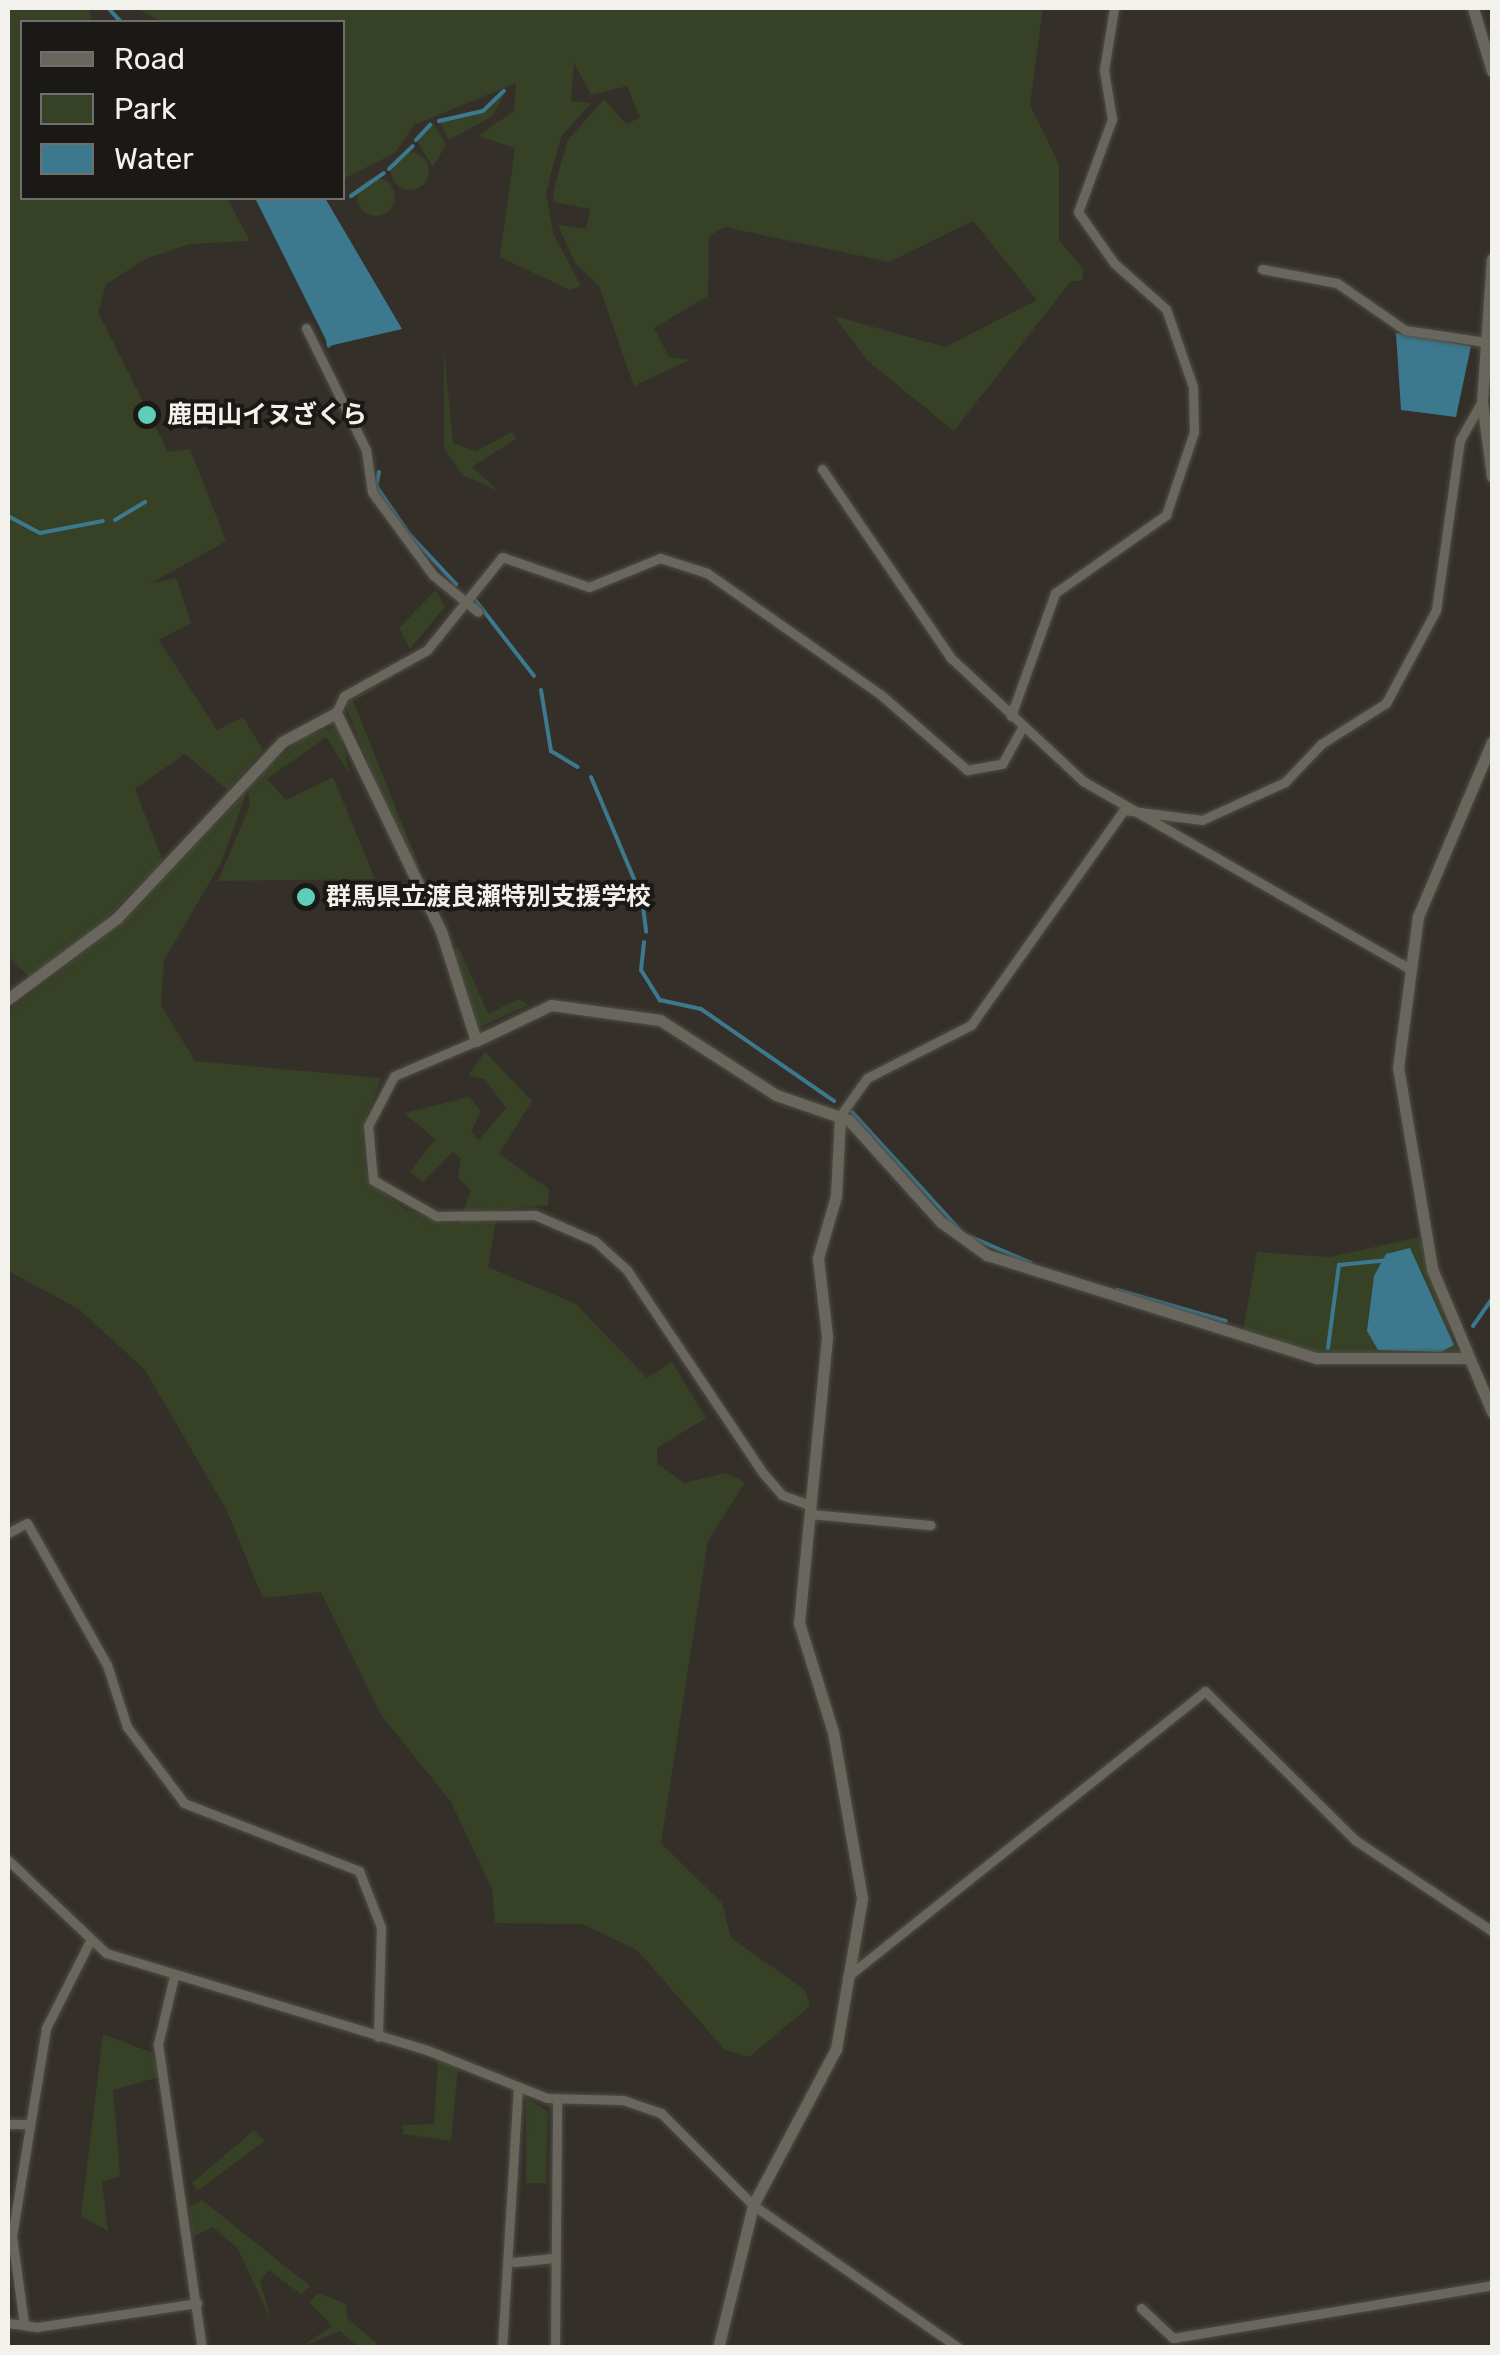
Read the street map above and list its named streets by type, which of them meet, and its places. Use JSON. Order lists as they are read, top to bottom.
{
  "places": ["鹿田山イヌざくら", "群馬県立渡良瀬特別支援学校"],
  "legend": ["Road", "Park", "Water"]
}
